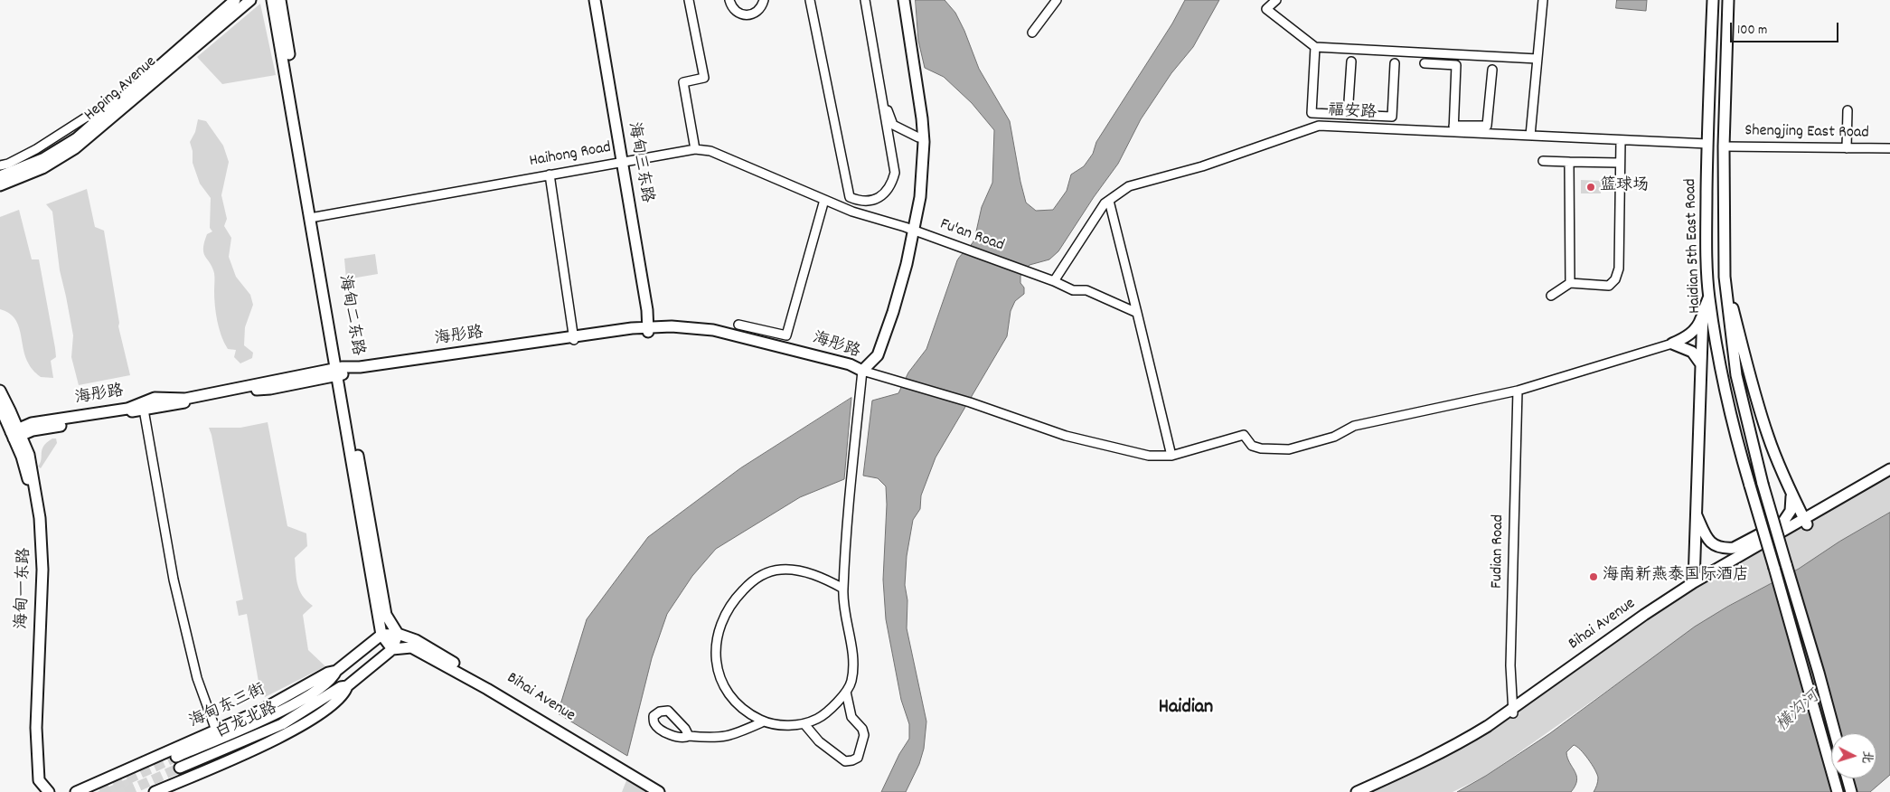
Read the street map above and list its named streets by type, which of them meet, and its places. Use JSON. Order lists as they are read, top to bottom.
{
  "streets": {
    "main road": [
      "Heping Avenue",
      "海甸三东路",
      "Haidian 5th East Road",
      "海甸二东路",
      "海彤路",
      "海甸一东路",
      "Bihai Avenue",
      "海甸东三街",
      "白龙北路"
    ],
    "street": [
      "福安路",
      "Shengjing East Road",
      "Haihong Road",
      "Fu'an Road",
      "Fudian Road"
    ]
  },
  "crossings": [
    ["福安路", "Fu'an Road"],
    ["福安路", "Haidian 5th East Road"],
    ["Shengjing East Road", "Haidian 5th East Road"],
    ["Haihong Road", "海甸三东路"],
    ["Haihong Road", "Fu'an Road"],
    ["Haihong Road", "海甸二东路"],
    ["海甸二东路", "海彤路"],
    ["海甸二东路", "Bihai Avenue"],
    ["海甸二东路", "海甸东三街"],
    ["海彤路", "海甸一东路"],
    ["Fudian Road", "Bihai Avenue"],
    ["海甸东三街", "白龙北路"]
  ],
  "districts": ["Haidian"],
  "water": ["横沟河"],
  "places": ["篮球场", "海南新燕泰国际酒店"],
  "scale_bar": "100 m",
  "north": "right"
}
